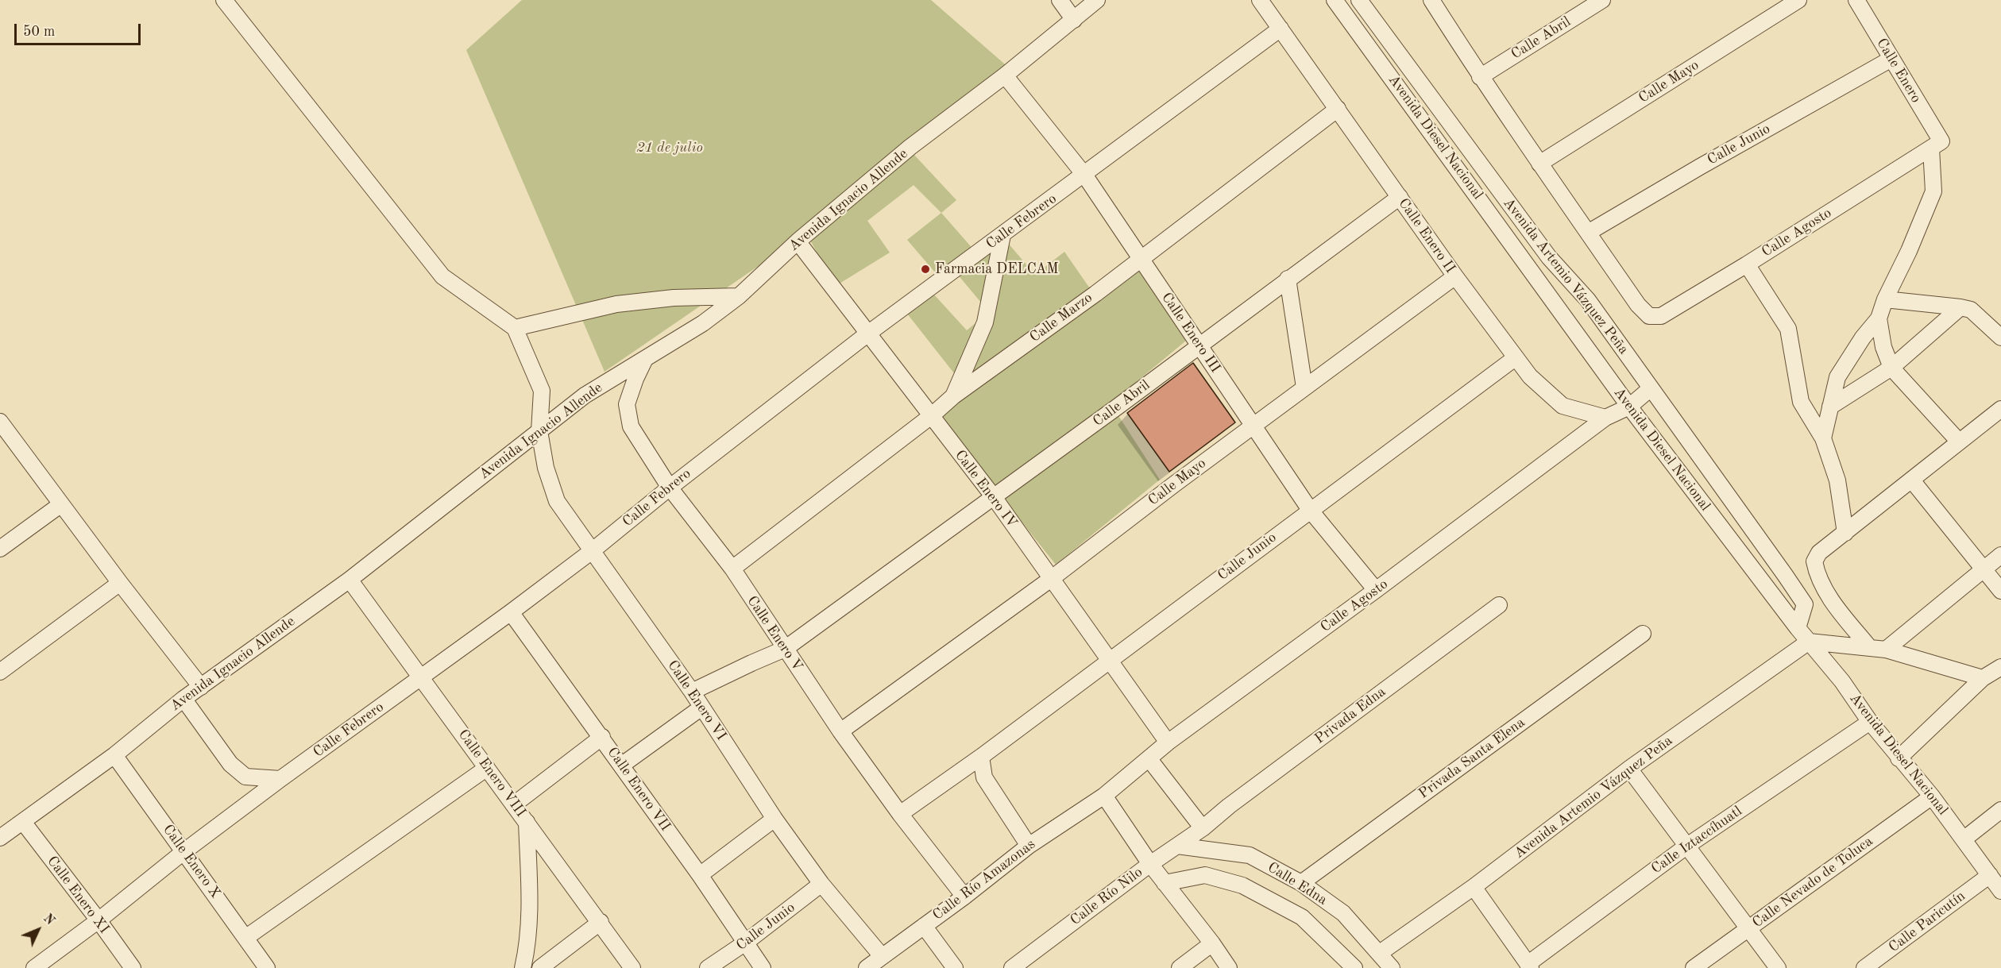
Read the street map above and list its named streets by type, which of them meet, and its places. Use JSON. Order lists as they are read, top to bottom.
{
  "streets": {
    "street": [
      "Calle Abril",
      "Calle Enero",
      "Calle Mayo",
      "Avenida Diesel Nacional",
      "Calle Junio",
      "Avenida Ignacio Allende",
      "Calle Febrero",
      "Calle Agosto",
      "Calle Enero II",
      "Avenida Artemio Vázquez Peña",
      "Calle Marzo",
      "Calle Enero III",
      "Calle Enero IV",
      "Calle Enero V",
      "Calle Enero VI",
      "Privada Edna",
      "Privada Santa Elena",
      "Calle Enero VIII",
      "Calle Enero VII",
      "Calle Iztaccíhuatl",
      "Calle Enero X",
      "Calle Río Amazonas",
      "Calle Nevado de Toluca",
      "Calle Edna",
      "Calle Enero XI",
      "Calle Río Nilo",
      "Calle Paricutín"
    ]
  },
  "crossings": [
    ["Calle Abril", "Calle Enero II"],
    ["Calle Abril", "Calle Enero III"],
    ["Calle Abril", "Calle Enero IV"],
    ["Calle Abril", "Calle Enero V"],
    ["Calle Abril", "Calle Enero VI"],
    ["Calle Enero", "Calle Junio"],
    ["Calle Enero", "Calle Agosto"],
    ["Calle Mayo", "Calle Enero II"],
    ["Calle Mayo", "Calle Enero III"],
    ["Calle Mayo", "Calle Enero IV"],
    ["Calle Mayo", "Calle Enero V"],
    ["Avenida Diesel Nacional", "Avenida Artemio Vázquez Peña"],
    ["Avenida Diesel Nacional", "Calle Iztaccíhuatl"],
    ["Avenida Diesel Nacional", "Calle Nevado de Toluca"],
    ["Avenida Diesel Nacional", "Calle Paricutín"],
    ["Calle Junio", "Calle Agosto"],
    ["Calle Junio", "Calle Enero II"],
    ["Calle Junio", "Calle Enero III"],
    ["Calle Junio", "Calle Enero IV"],
    ["Calle Junio", "Calle Enero V"],
    ["Calle Junio", "Calle Enero VI"],
    ["Calle Junio", "Calle Enero VII"],
    ["Avenida Ignacio Allende", "Calle Enero III"],
    ["Avenida Ignacio Allende", "Calle Enero IV"],
    ["Avenida Ignacio Allende", "Calle Enero V"],
    ["Avenida Ignacio Allende", "Calle Enero VI"],
    ["Avenida Ignacio Allende", "Calle Enero VIII"],
    ["Avenida Ignacio Allende", "Calle Enero X"],
    ["Avenida Ignacio Allende", "Calle Enero XI"],
    ["Calle Febrero", "Calle Enero II"],
    ["Calle Febrero", "Calle Enero III"],
    ["Calle Febrero", "Calle Enero IV"],
    ["Calle Febrero", "Calle Enero V"],
    ["Calle Febrero", "Calle Enero VI"],
    ["Calle Febrero", "Calle Enero VIII"],
    ["Calle Febrero", "Calle Enero VII"],
    ["Calle Febrero", "Calle Enero X"],
    ["Calle Febrero", "Calle Enero XI"],
    ["Calle Agosto", "Calle Enero II"],
    ["Calle Agosto", "Calle Enero III"],
    ["Calle Agosto", "Calle Enero IV"],
    ["Calle Agosto", "Calle Río Amazonas"],
    ["Calle Enero II", "Calle Marzo"],
    ["Avenida Artemio Vázquez Peña", "Calle Edna"],
    ["Calle Marzo", "Calle Enero III"],
    ["Calle Marzo", "Calle Enero IV"],
    ["Calle Marzo", "Calle Enero V"],
    ["Calle Enero V", "Calle Río Amazonas"],
    ["Calle Enero VI", "Calle Río Amazonas"],
    ["Privada Edna", "Calle Río Nilo"],
    ["Privada Santa Elena", "Calle Edna"],
    ["Calle Edna", "Calle Río Nilo"]
  ],
  "parks": ["21 de julio"],
  "places": ["Farmacia DELCAM"],
  "scale_bar": "50 m",
  "north": "top right"
}
